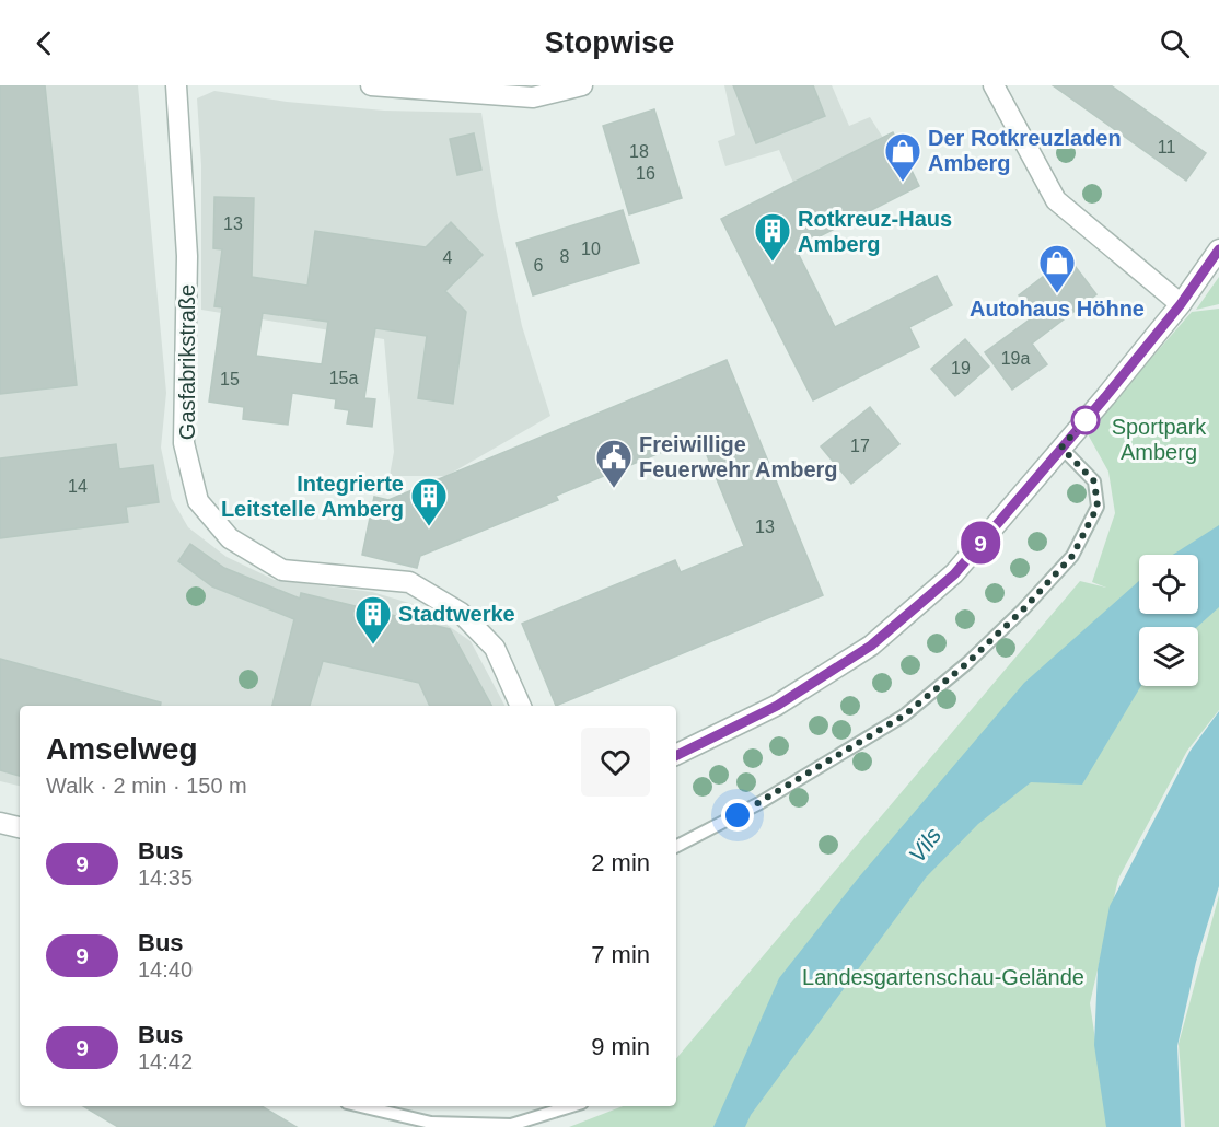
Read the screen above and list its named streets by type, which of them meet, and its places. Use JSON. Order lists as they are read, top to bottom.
{
  "streets": {
    "street": ["Gasfabrikstraße"]
  },
  "water": ["Vils"],
  "parks": ["Sportpark Amberg", "Landesgartenschau-Gelände"],
  "places": {
    "shop": ["Der Rotkreuzladen Amberg", "Autohaus Höhne"],
    "building": ["Rotkreuz-Haus Amberg", "Integrierte Leitstelle Amberg", "Stadtwerke"],
    "public building": ["Freiwillige Feuerwehr Amberg"]
  },
  "lines": ["bus line 9"],
  "house_numbers": [
    "11",
    "18",
    "16",
    "13",
    "10",
    "8",
    "4",
    "6",
    "19a",
    "19",
    "15a",
    "15",
    "17",
    "14",
    "13"
  ],
  "page": {
    "header": "Stopwise",
    "on_map": "9",
    "heading": ["Amselweg", "Walk · 2 min · 150 m"],
    "list": [
      {
        "mark": "9",
        "name": "Bus",
        "note": "14:35",
        "value": "2 min"
      },
      {
        "mark": "9",
        "name": "Bus",
        "note": "14:40",
        "value": "7 min"
      },
      {
        "mark": "9",
        "name": "Bus",
        "note": "14:42",
        "value": "9 min"
      }
    ]
  }
}
